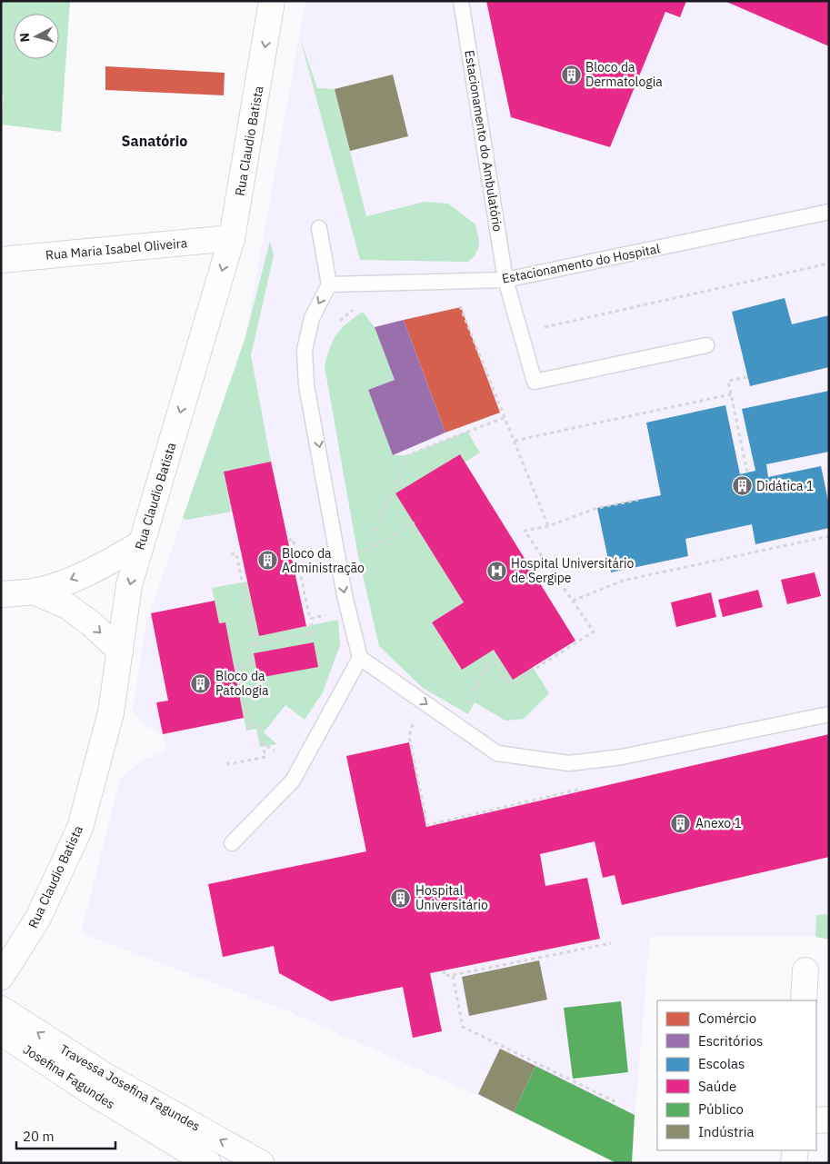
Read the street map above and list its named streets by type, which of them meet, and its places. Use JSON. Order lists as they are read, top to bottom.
{
  "streets": {
    "street": [
      "Rua Claudio Batista",
      "Rua Maria Isabel Oliveira",
      "Josefina Fagundes",
      "Travessa Josefina Fagundes"
    ],
    "lane": ["Estacionamento do Ambulatório", "Estacionamento do Hospital"]
  },
  "crossings": [
    ["Rua Claudio Batista", "Rua Maria Isabel Oliveira"],
    ["Estacionamento do Ambulatório", "Estacionamento do Hospital"]
  ],
  "one_way": ["Rua Claudio Batista", "Travessa Josefina Fagundes"],
  "districts": ["Sanatório"],
  "places": {
    "building": [
      "Bloco da Dermatologia",
      "Didática 1",
      "Bloco da Administração",
      "Bloco da Patologia",
      "Anexo 1",
      "Hospital Universitário"
    ],
    "hospital": ["Hospital Universitário de Sergipe"]
  },
  "legend": [
    "Comércio",
    "Escritórios",
    "Escolas",
    "Saúde",
    "Público",
    "Indústria"
  ],
  "scale_bar": "20 m",
  "north": "left"
}
